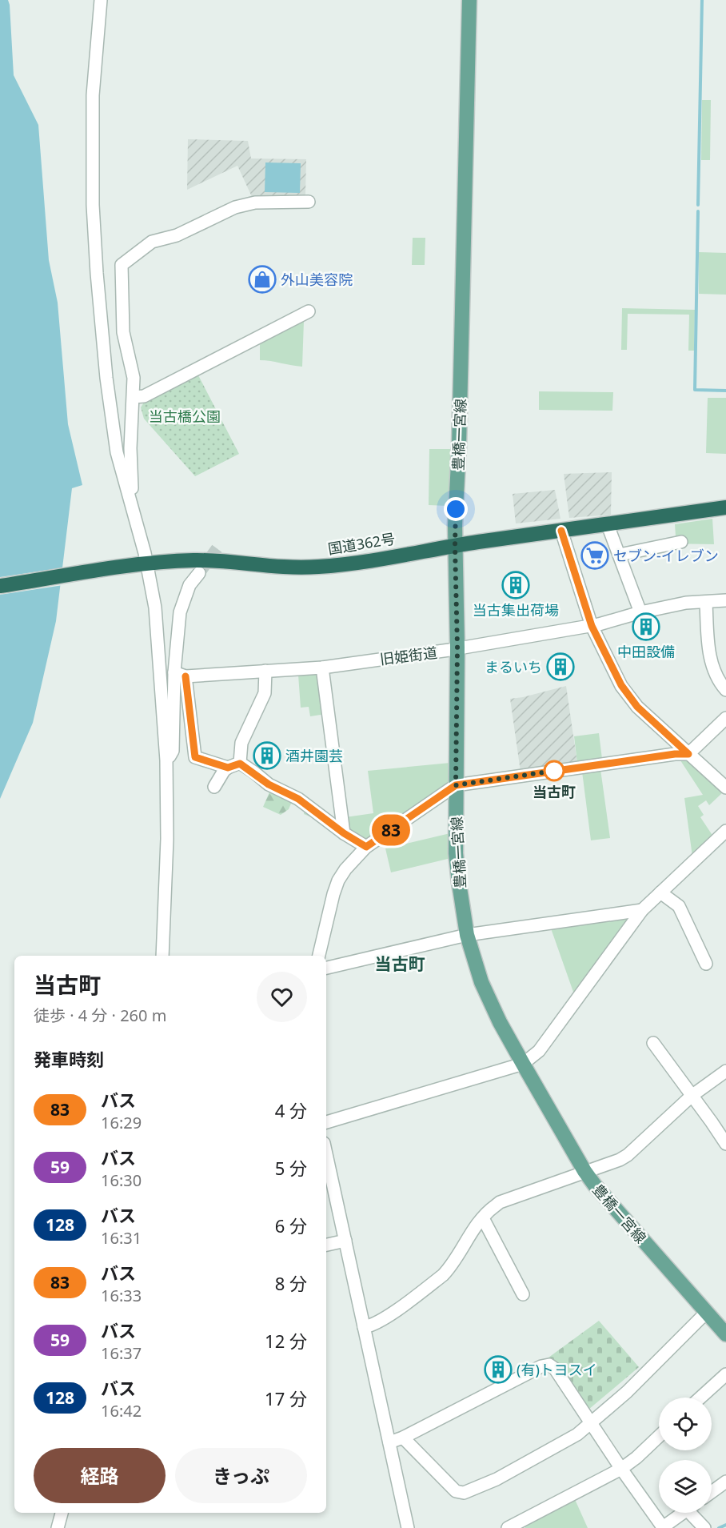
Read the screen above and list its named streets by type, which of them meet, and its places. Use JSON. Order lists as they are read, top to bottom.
{
  "streets": {
    "highway": ["国道362号"],
    "main road": ["豊橋一宮線"],
    "street": ["旧姫街道"]
  },
  "crossings": [
    ["豊橋一宮線", "国道362号"],
    ["豊橋一宮線", "旧姫街道"]
  ],
  "districts": ["当古町"],
  "parks": ["当古橋公園"],
  "places": {
    "shop": ["外山美容院"],
    "supermarket": ["セブン-イレブン"],
    "building": [
      "当古集出荷場",
      "中田設備",
      "まるいち",
      "酒井園芸",
      "(有)トヨスイ"
    ],
    "other": ["当古町"]
  },
  "lines": ["bus line 83"],
  "page": {
    "on_map": "83",
    "heading": [
      ["当古町", "徒歩 · 4 分 · 260 m"],
      "発車時刻"
    ],
    "list": [
      {
        "mark": "83",
        "name": "バス",
        "note": "16:29",
        "value": "4 分"
      },
      {
        "mark": "59",
        "name": "バス",
        "note": "16:30",
        "value": "5 分"
      },
      {
        "mark": "128",
        "name": "バス",
        "note": "16:31",
        "value": "6 分"
      },
      {
        "mark": "83",
        "name": "バス",
        "note": "16:33",
        "value": "8 分"
      },
      {
        "mark": "59",
        "name": "バス",
        "note": "16:37",
        "value": "12 分"
      },
      {
        "mark": "128",
        "name": "バス",
        "note": "16:42",
        "value": "17 分"
      }
    ],
    "buttons": ["経路", "きっぷ"]
  }
}
